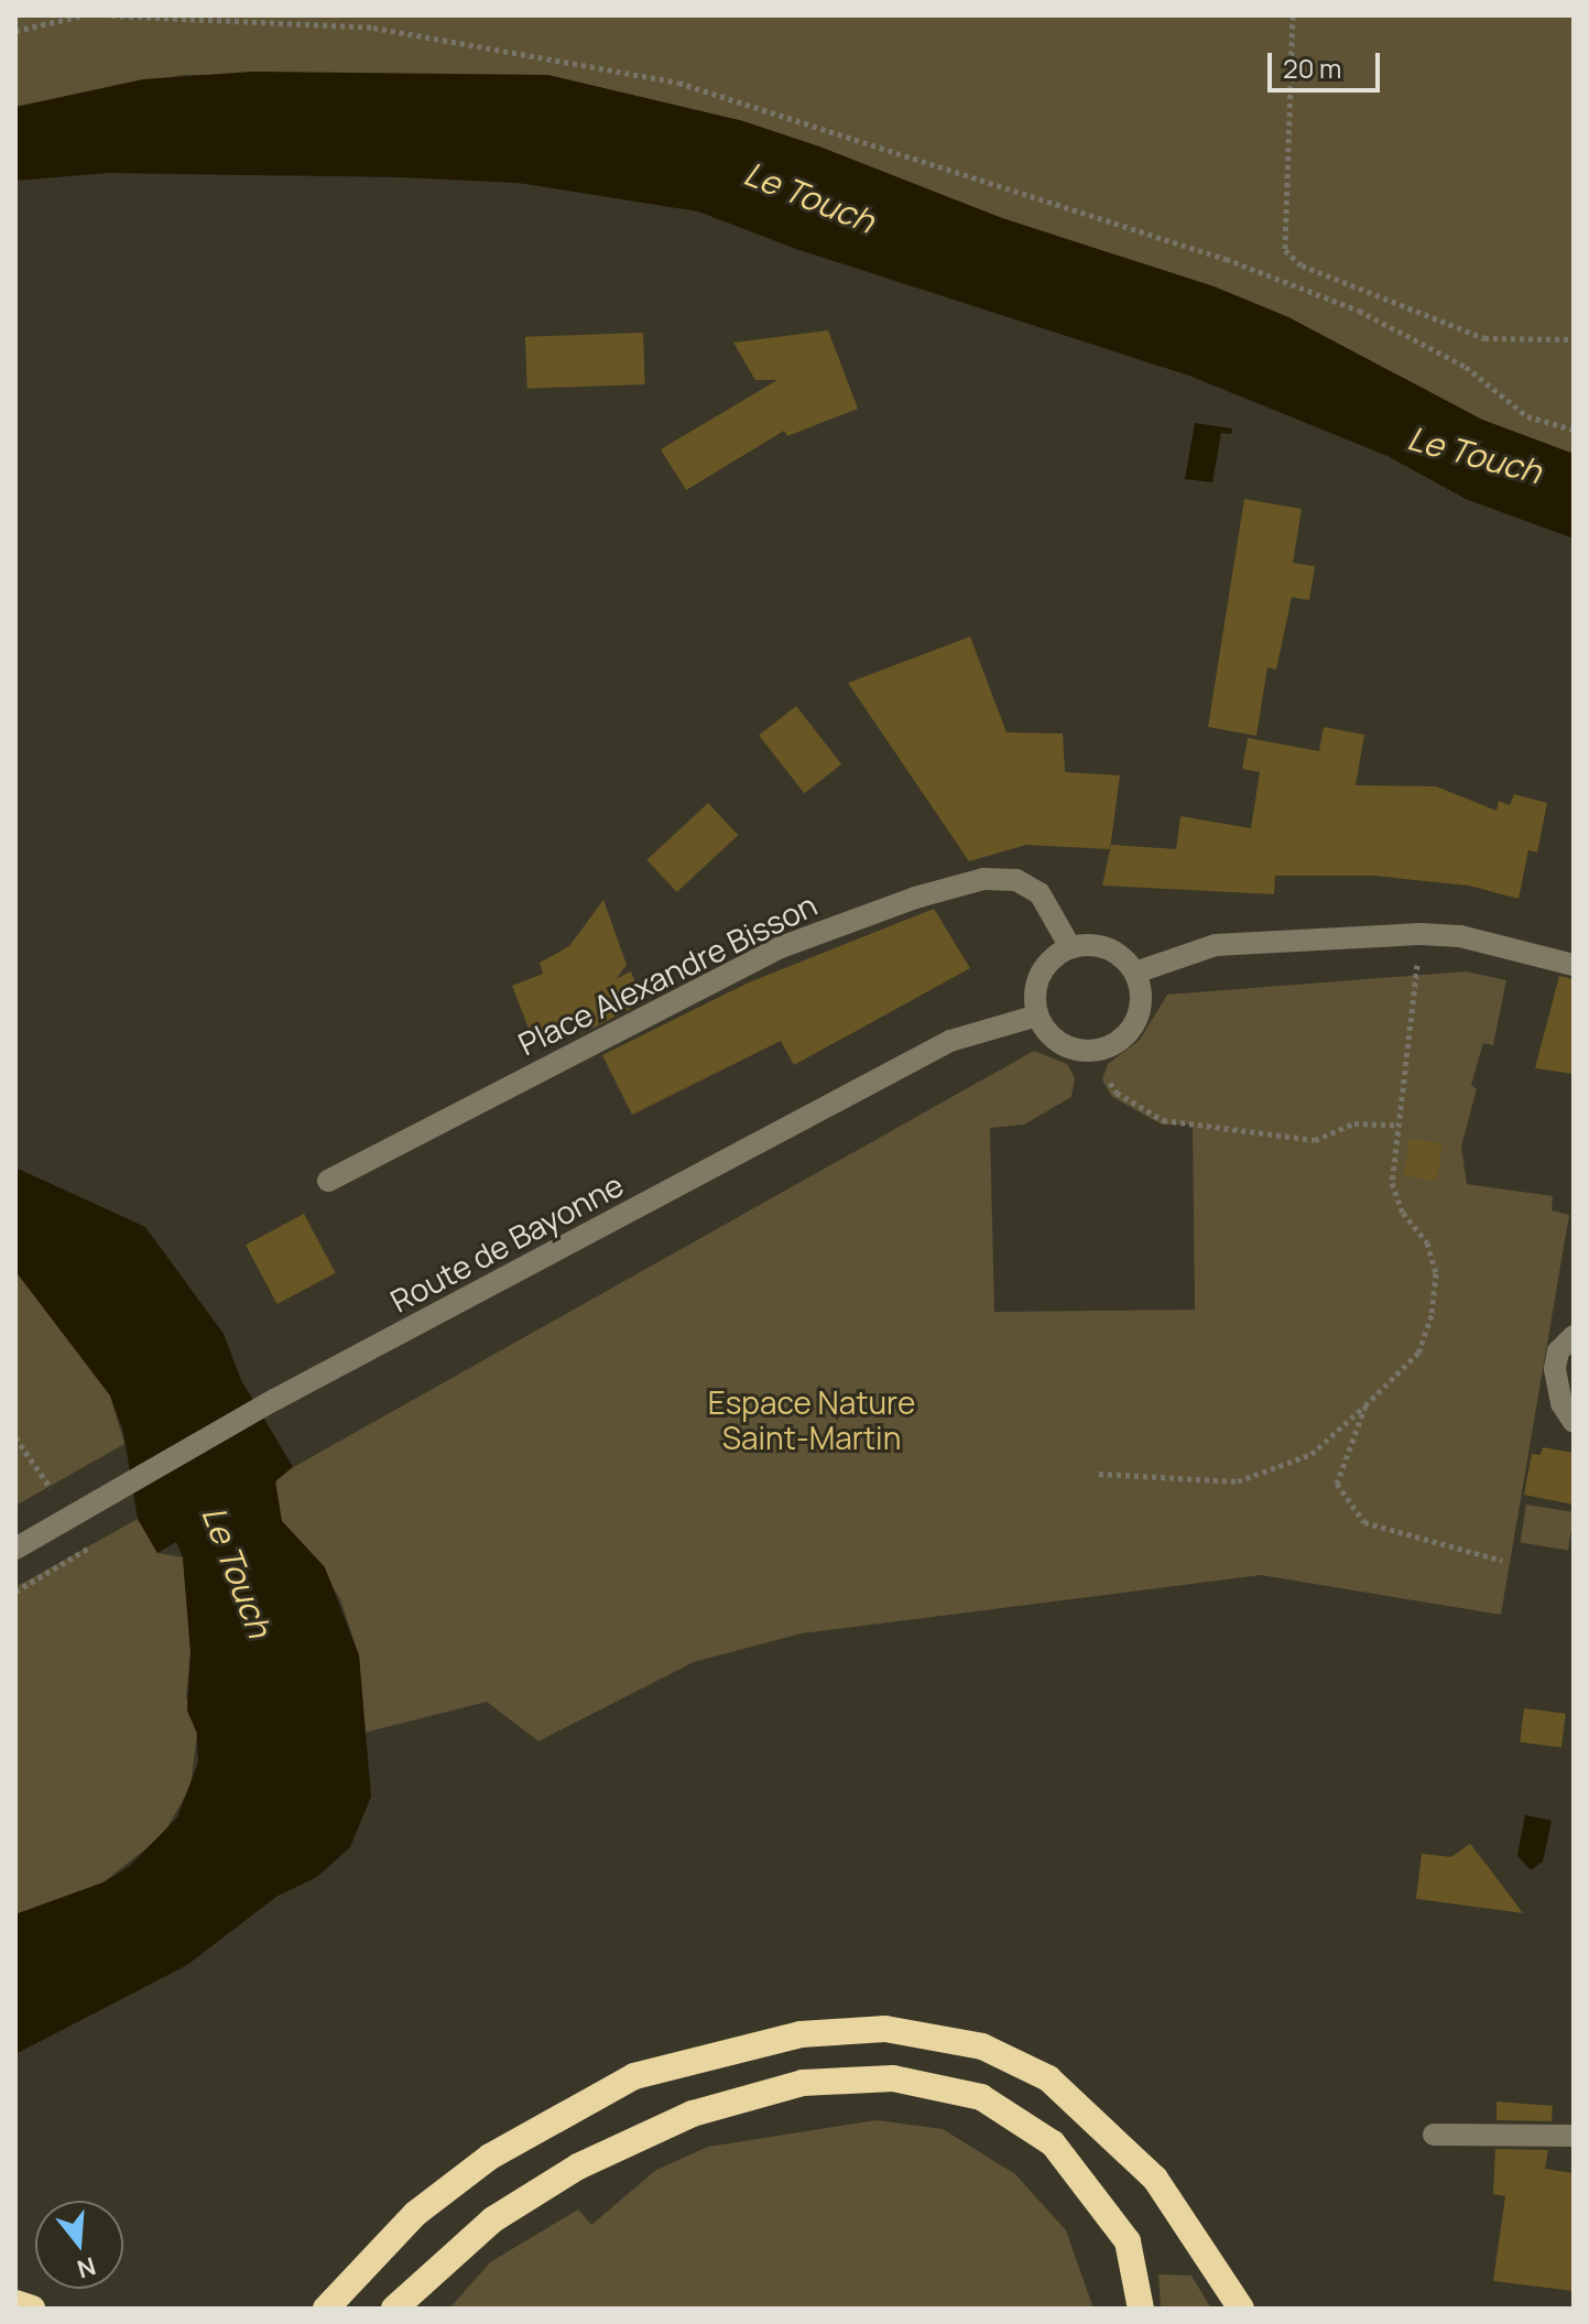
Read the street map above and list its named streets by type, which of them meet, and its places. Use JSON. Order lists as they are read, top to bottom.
{
  "streets": {
    "street": ["Place Alexandre Bisson", "Route de Bayonne"]
  },
  "crossings": [
    ["Place Alexandre Bisson", "Route de Bayonne"]
  ],
  "water": ["Le Touch"],
  "parks": ["Espace Nature Saint-Martin"],
  "scale_bar": "20 m",
  "north": "bottom"
}
